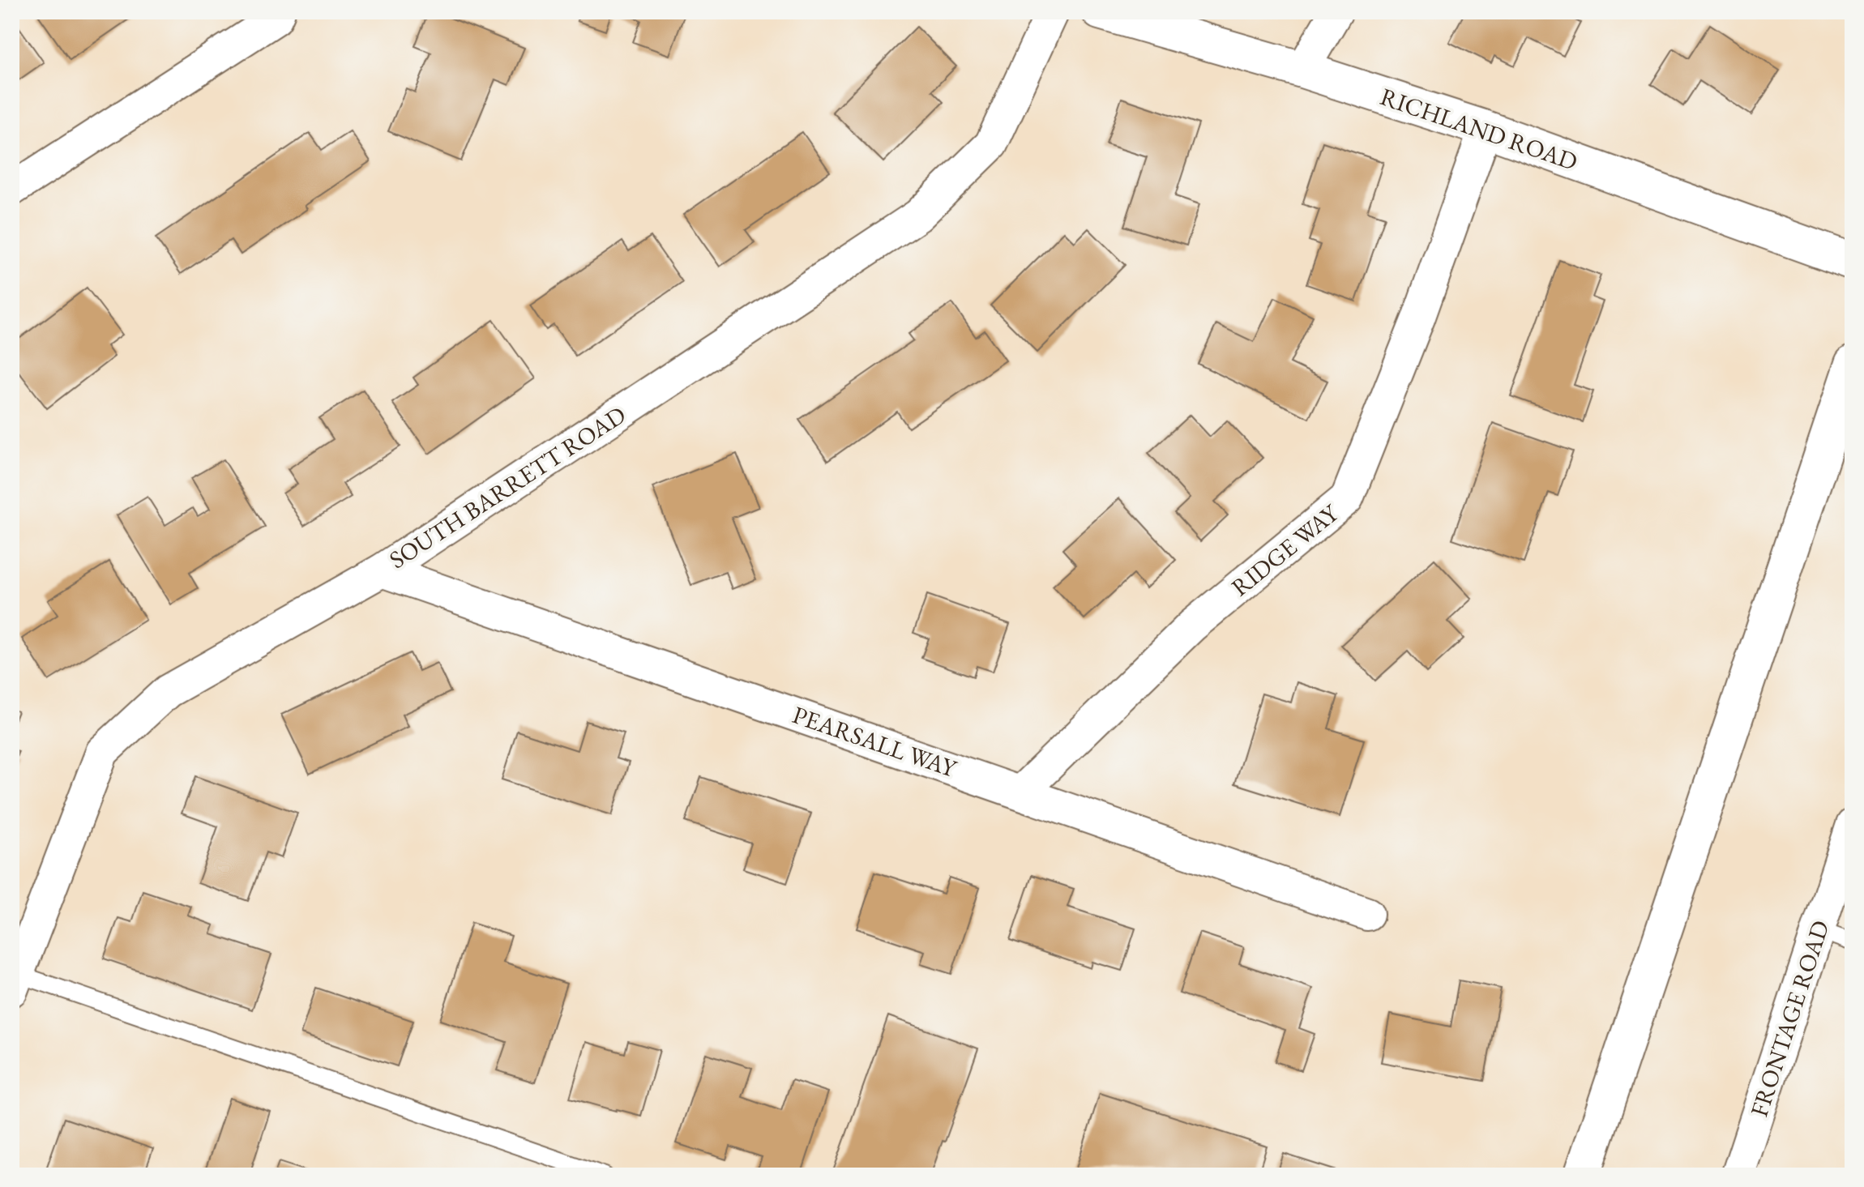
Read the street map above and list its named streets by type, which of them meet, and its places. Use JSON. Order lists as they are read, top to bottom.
{
  "streets": {
    "main road": ["RICHLAND ROAD"],
    "street": [
      "SOUTH BARRETT ROAD",
      "RIDGE WAY",
      "PEARSALL WAY",
      "FRONTAGE ROAD"
    ]
  },
  "crossings": [
    ["RICHLAND ROAD", "RIDGE WAY"],
    ["SOUTH BARRETT ROAD", "PEARSALL WAY"],
    ["RIDGE WAY", "PEARSALL WAY"]
  ]
}
